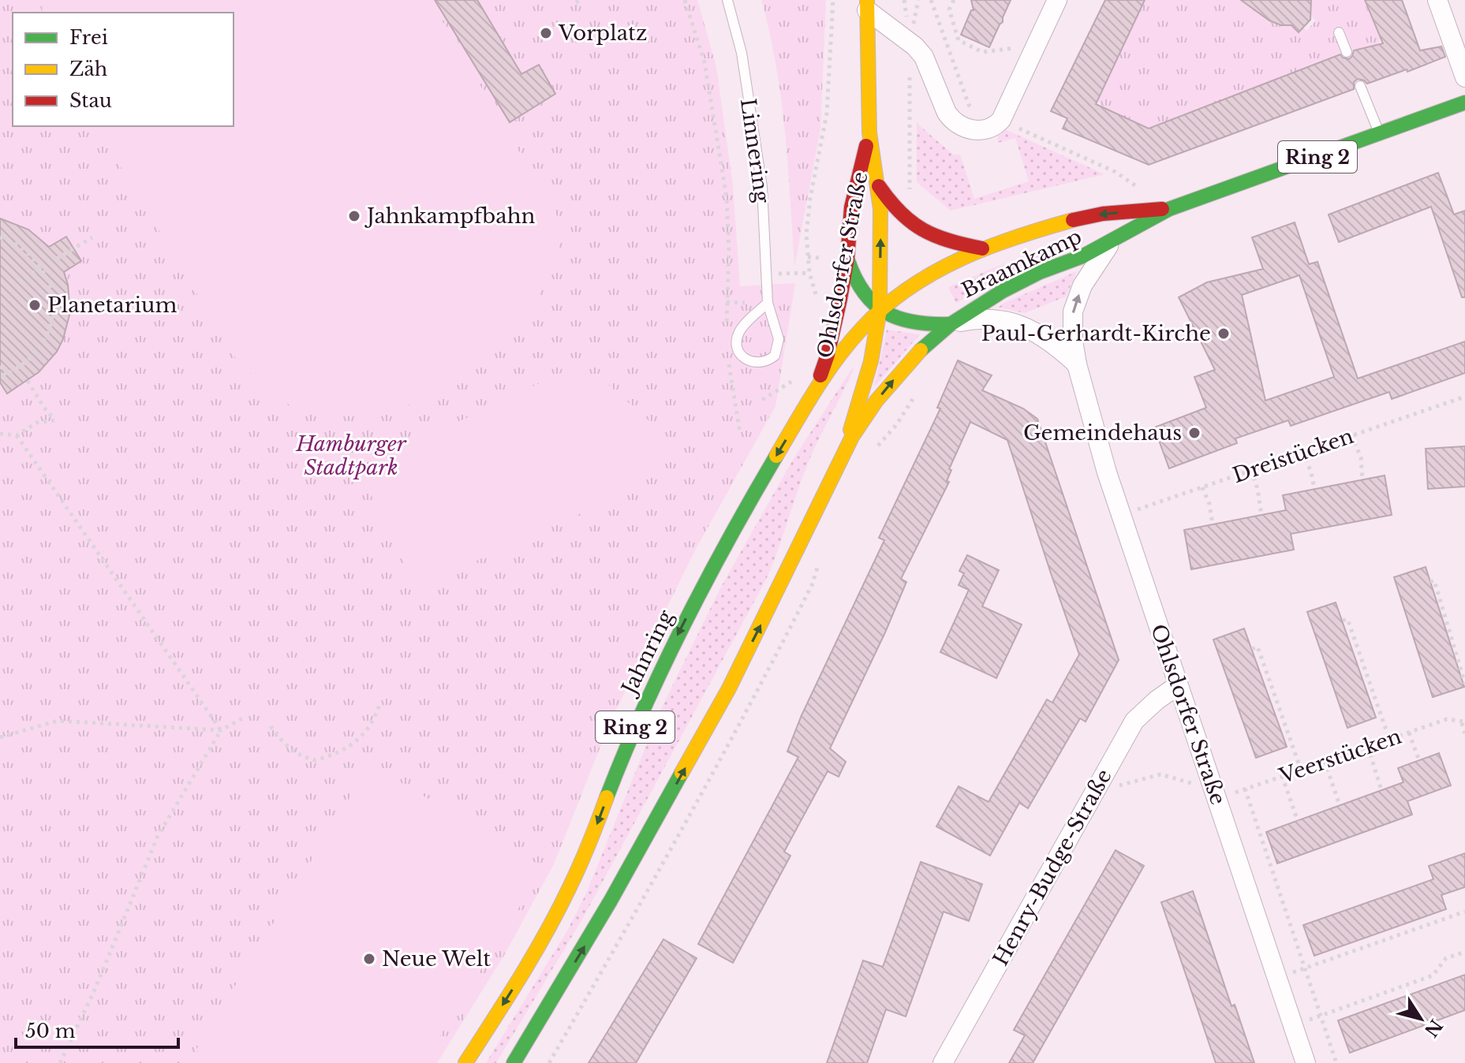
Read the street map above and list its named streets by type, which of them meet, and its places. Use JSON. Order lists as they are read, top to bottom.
{
  "streets": {
    "main road": [
      "Ring 2",
      "Braamkamp",
      "Ohlsdorfer Straße",
      "Jahnring"
    ],
    "street": ["Henry-Budge-Straße"],
    "lane": ["Linnering"],
    "path": ["Dreistücken", "Veerstücken"]
  },
  "crossings": [
    ["Braamkamp", "Ohlsdorfer Straße"],
    ["Braamkamp", "Jahnring"],
    ["Ohlsdorfer Straße", "Dreistücken"],
    ["Ohlsdorfer Straße", "Jahnring"],
    ["Ohlsdorfer Straße", "Veerstücken"],
    ["Ohlsdorfer Straße", "Henry-Budge-Straße"]
  ],
  "one_way": ["Jahnring"],
  "parks": ["Hamburger Stadtpark"],
  "places": [
    "Vorplatz",
    "Jahnkampfbahn",
    "Planetarium",
    "Paul-Gerhardt-Kirche",
    "Gemeindehaus",
    "Neue Welt"
  ],
  "legend": ["Frei", "Zäh", "Stau"],
  "scale_bar": "50 m",
  "north": "bottom right"
}
